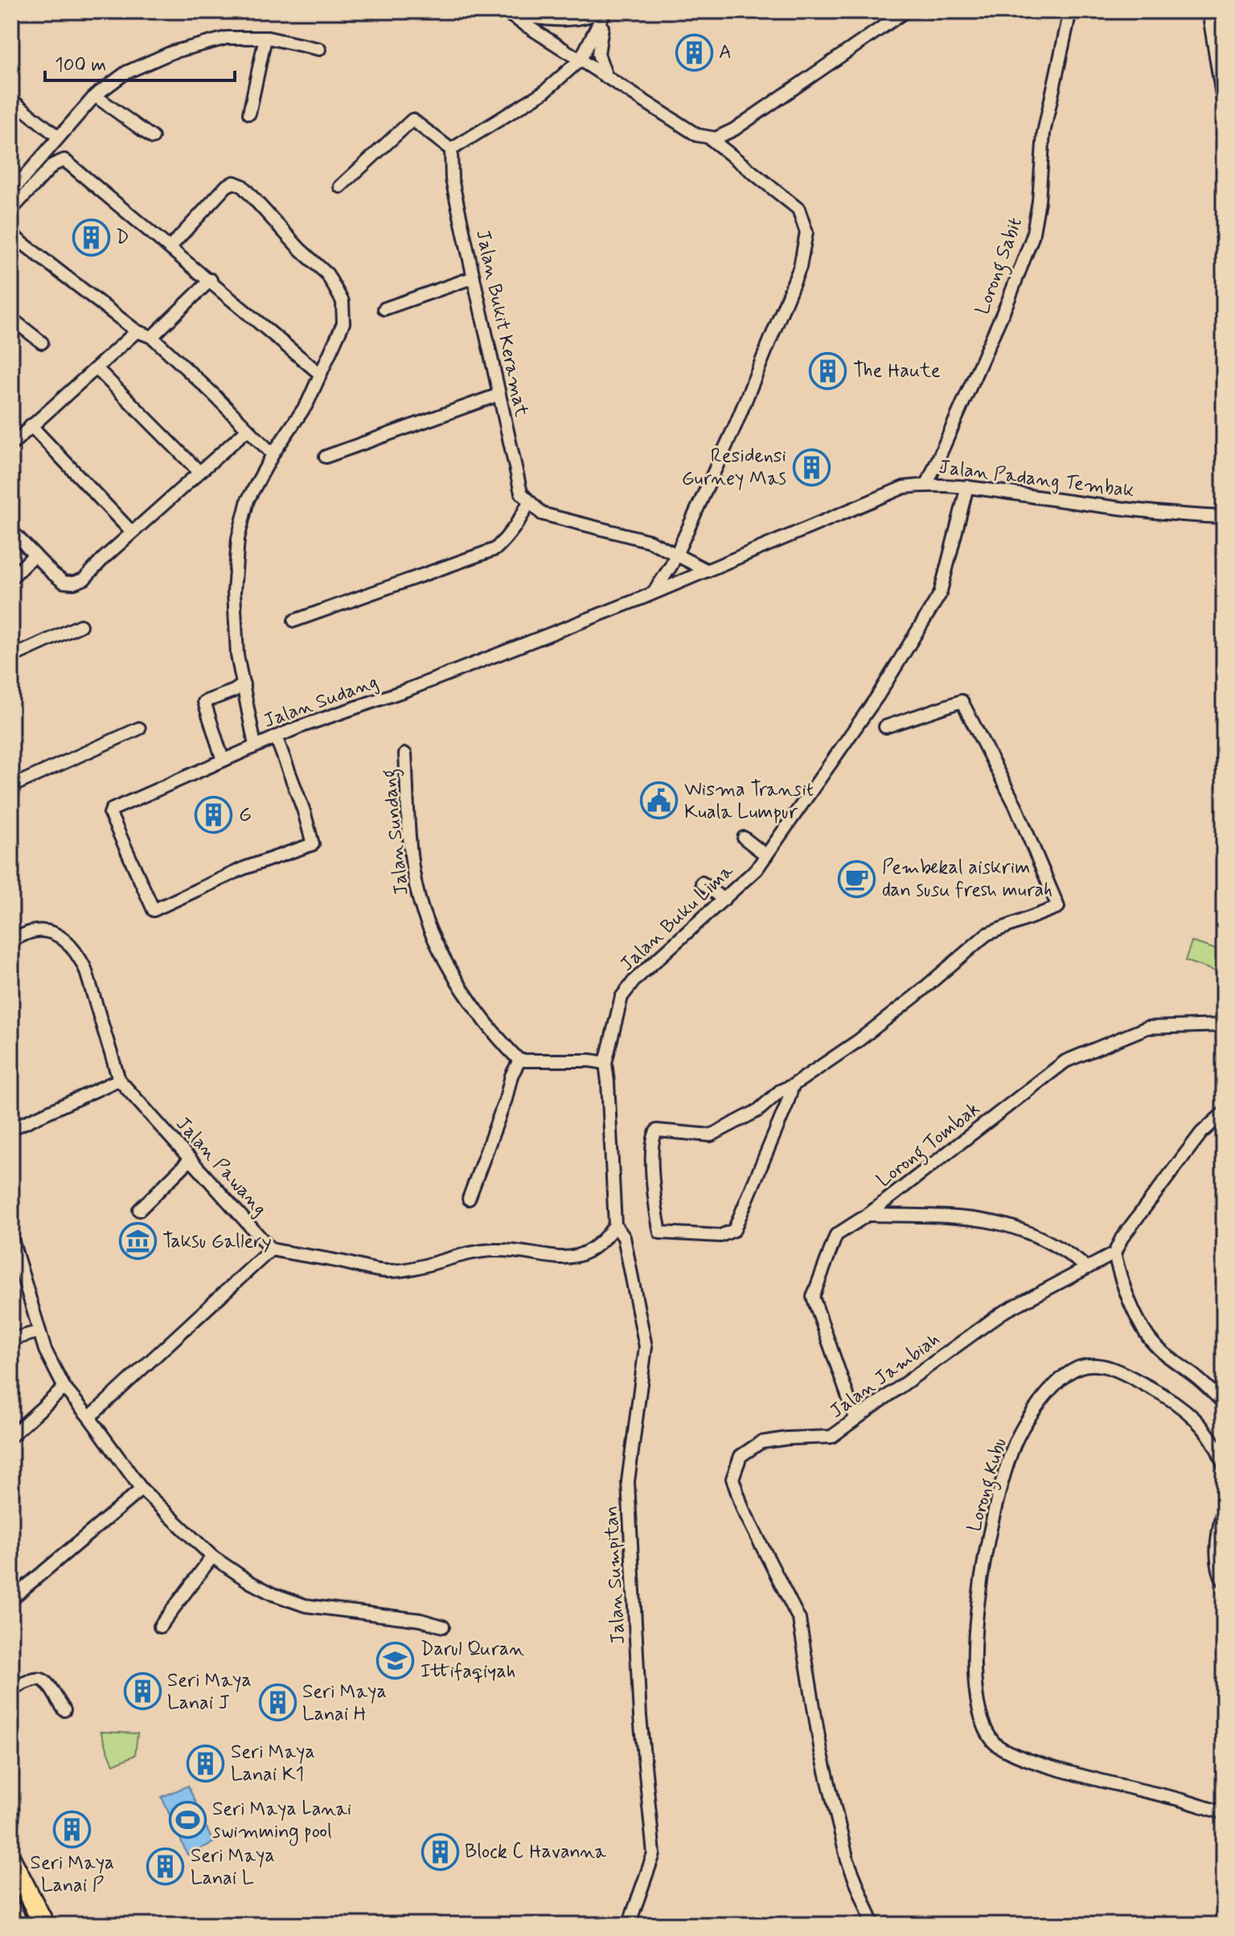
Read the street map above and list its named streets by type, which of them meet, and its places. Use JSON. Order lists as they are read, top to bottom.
{
  "streets": {
    "street": [
      "Lorong Sabit",
      "Jalan Bukit Keramat",
      "Jalan Padang Tembak",
      "Jalan Sudang",
      "Jalan Sundang",
      "Jalan Buku Lima",
      "Lorong Tombak",
      "Jalan Pawang",
      "Jalan Jambiah",
      "Lorong Kubu",
      "Jalan Sumpitan"
    ]
  },
  "crossings": [
    ["Lorong Sabit", "Jalan Padang Tembak"],
    ["Jalan Padang Tembak", "Jalan Sudang"],
    ["Jalan Padang Tembak", "Jalan Buku Lima"],
    ["Jalan Buku Lima", "Jalan Sumpitan"],
    ["Lorong Tombak", "Jalan Jambiah"]
  ],
  "places": {
    "building": [
      "A",
      "D",
      "The Haute",
      "Residensi Gurney Mas",
      "G",
      "Seri Maya Lanai J",
      "Seri Maya Lanai H",
      "Seri Maya Lanai K1",
      "Seri Maya Lanai P",
      "Block C Havanna",
      "Seri Maya Lanai L"
    ],
    "public building": ["Wisma Transit Kuala Lumpur"],
    "cafe": ["Pembekal aiskrim dan susu fresh murah"],
    "museum": ["Taksu Gallery"],
    "school or university": ["Darul Quran Ittifaqiyah"],
    "sports": ["Seri Maya Lanai swimming pool"]
  },
  "scale_bar": "100 m"
}
